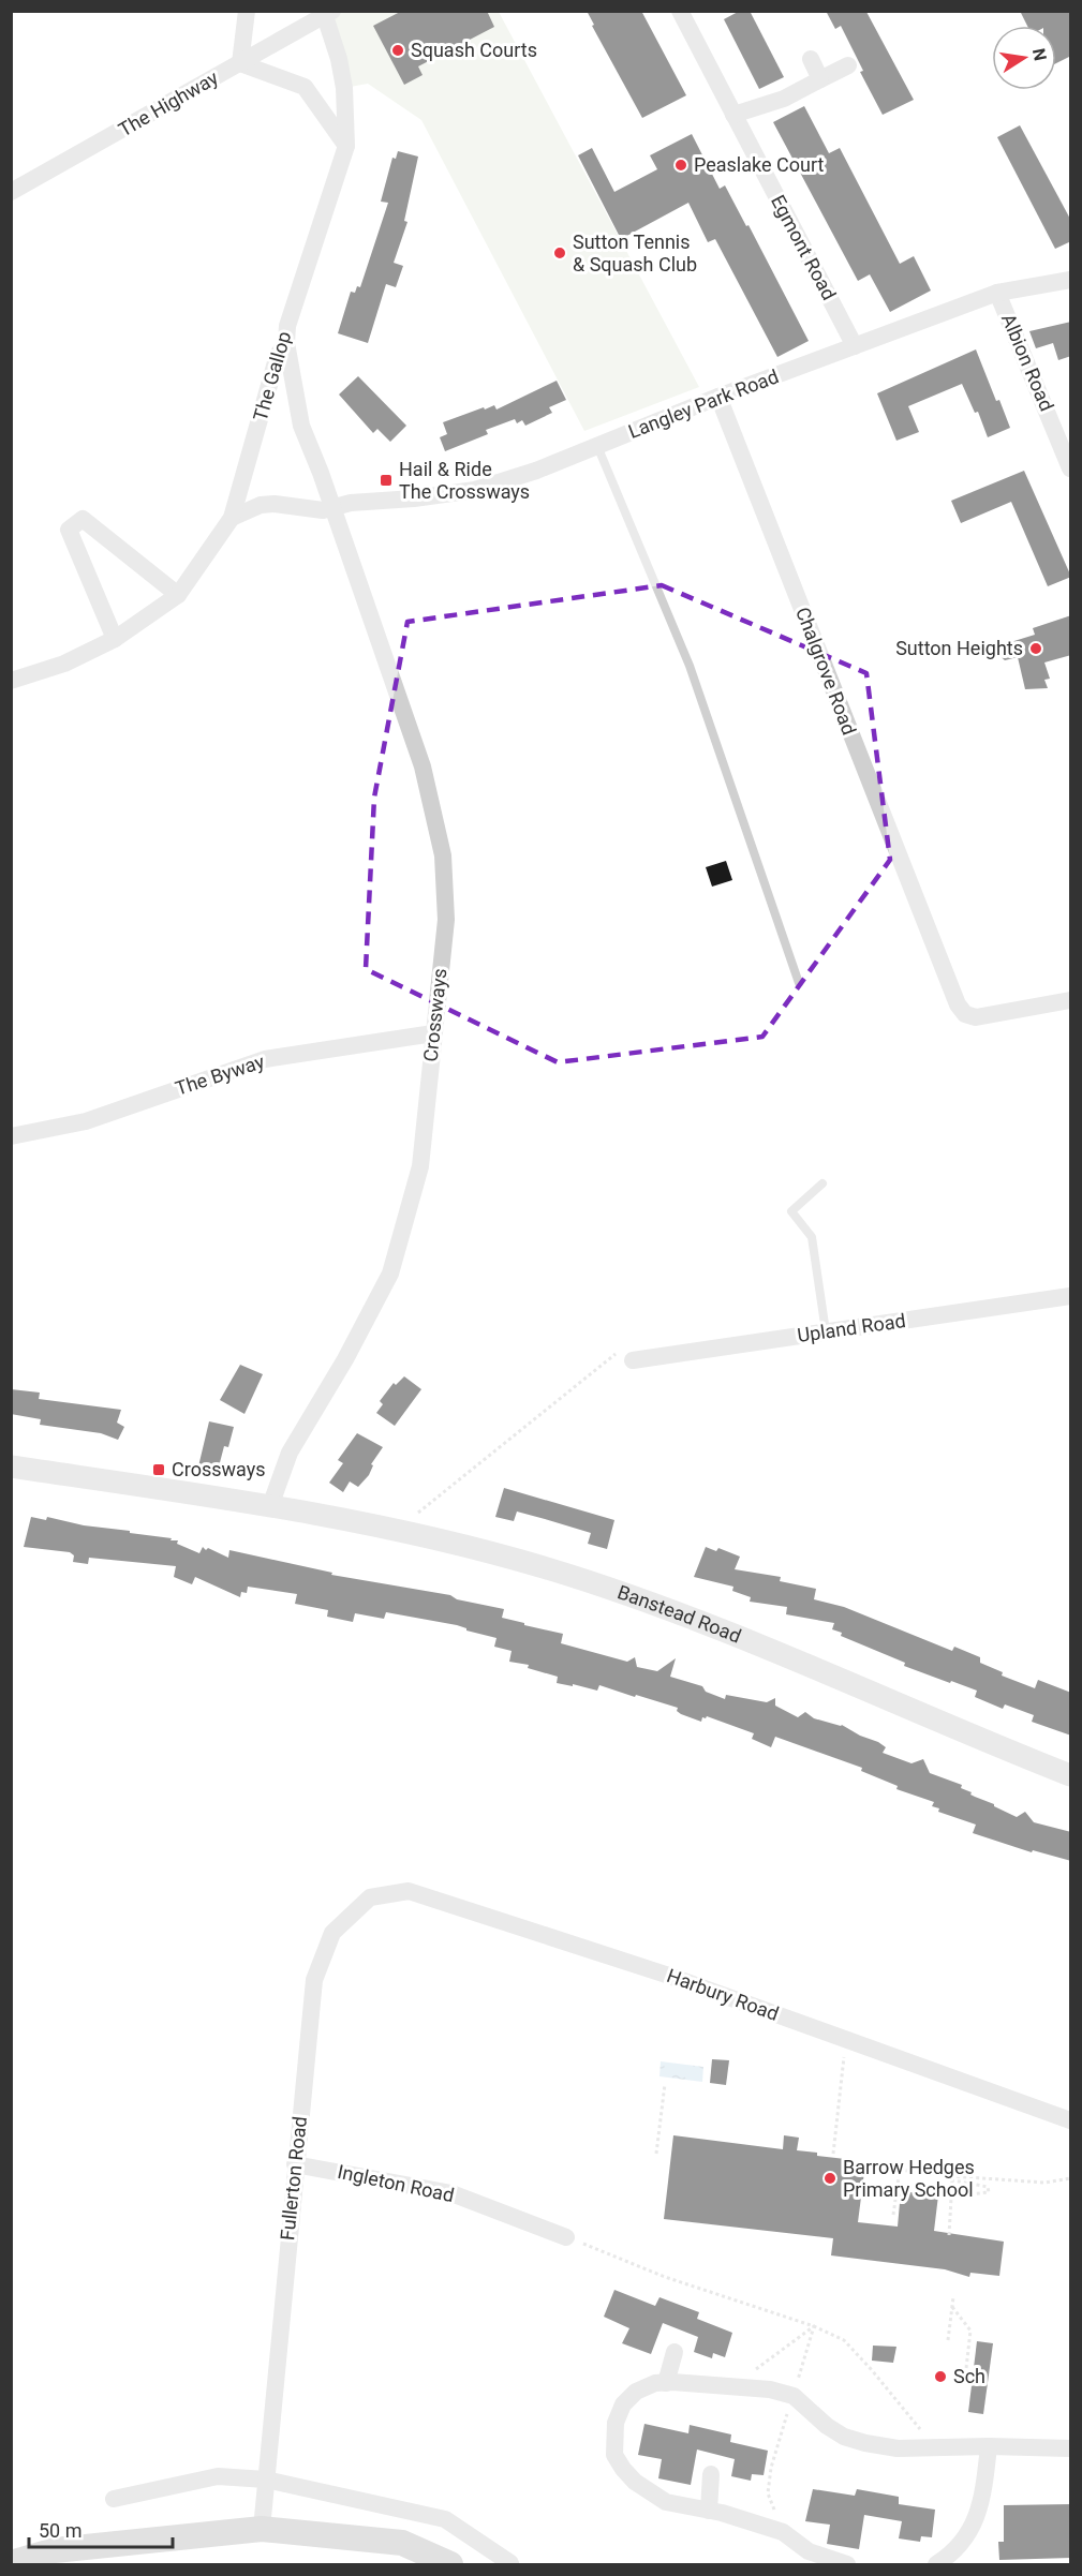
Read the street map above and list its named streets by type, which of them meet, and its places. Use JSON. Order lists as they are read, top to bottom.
{
  "streets": {
    "street": [
      "The Highway",
      "Egmont Road",
      "Albion Road",
      "The Gallop",
      "Langley Park Road",
      "Chalgrove Road",
      "Crossways",
      "The Byway",
      "Upland Road",
      "Banstead Road",
      "Harbury Road",
      "Fullerton Road",
      "Ingleton Road"
    ]
  },
  "crossings": [
    ["The Highway", "The Gallop"],
    ["Egmont Road", "Langley Park Road"],
    ["Albion Road", "Langley Park Road"],
    ["The Gallop", "Crossways"],
    ["Langley Park Road", "Chalgrove Road"],
    ["Langley Park Road", "Crossways"],
    ["Crossways", "The Byway"],
    ["Crossways", "Banstead Road"],
    ["Harbury Road", "Fullerton Road"],
    ["Fullerton Road", "Ingleton Road"]
  ],
  "places": {
    "other": [
      "Squash Courts",
      "Peaslake Court",
      "Sutton Tennis & Squash Club",
      "Sutton Heights",
      "Barrow Hedges Primary School",
      "Sch"
    ],
    "transit": ["Hail & Ride The Crossways", "Crossways"]
  },
  "scale_bar": "50 m",
  "north": "right"
}
